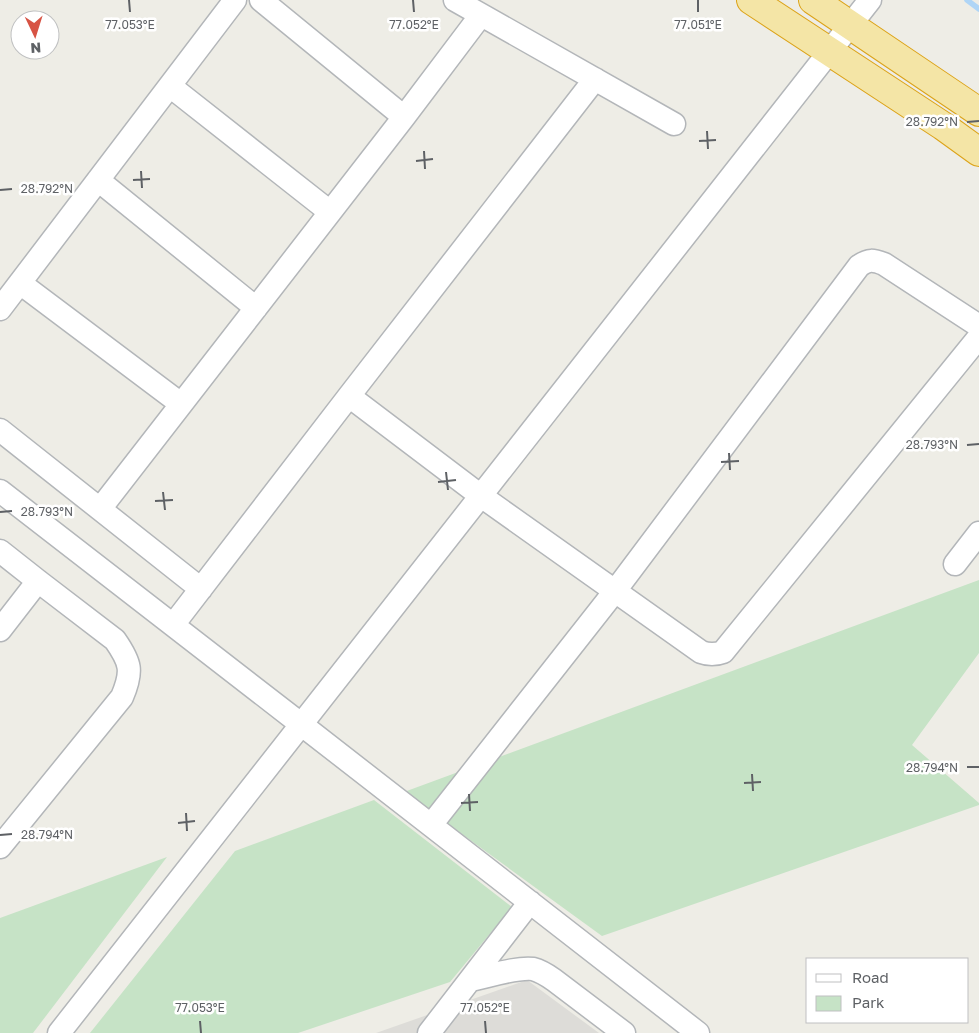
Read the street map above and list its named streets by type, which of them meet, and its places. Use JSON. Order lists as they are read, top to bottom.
{
  "legend": ["Road", "Park"],
  "north": "bottom",
  "coordinates": [
    "77.053°E",
    "77.052°E",
    "77.051°E",
    "28.792°N",
    "28.793°N",
    "28.794°N"
  ]
}
